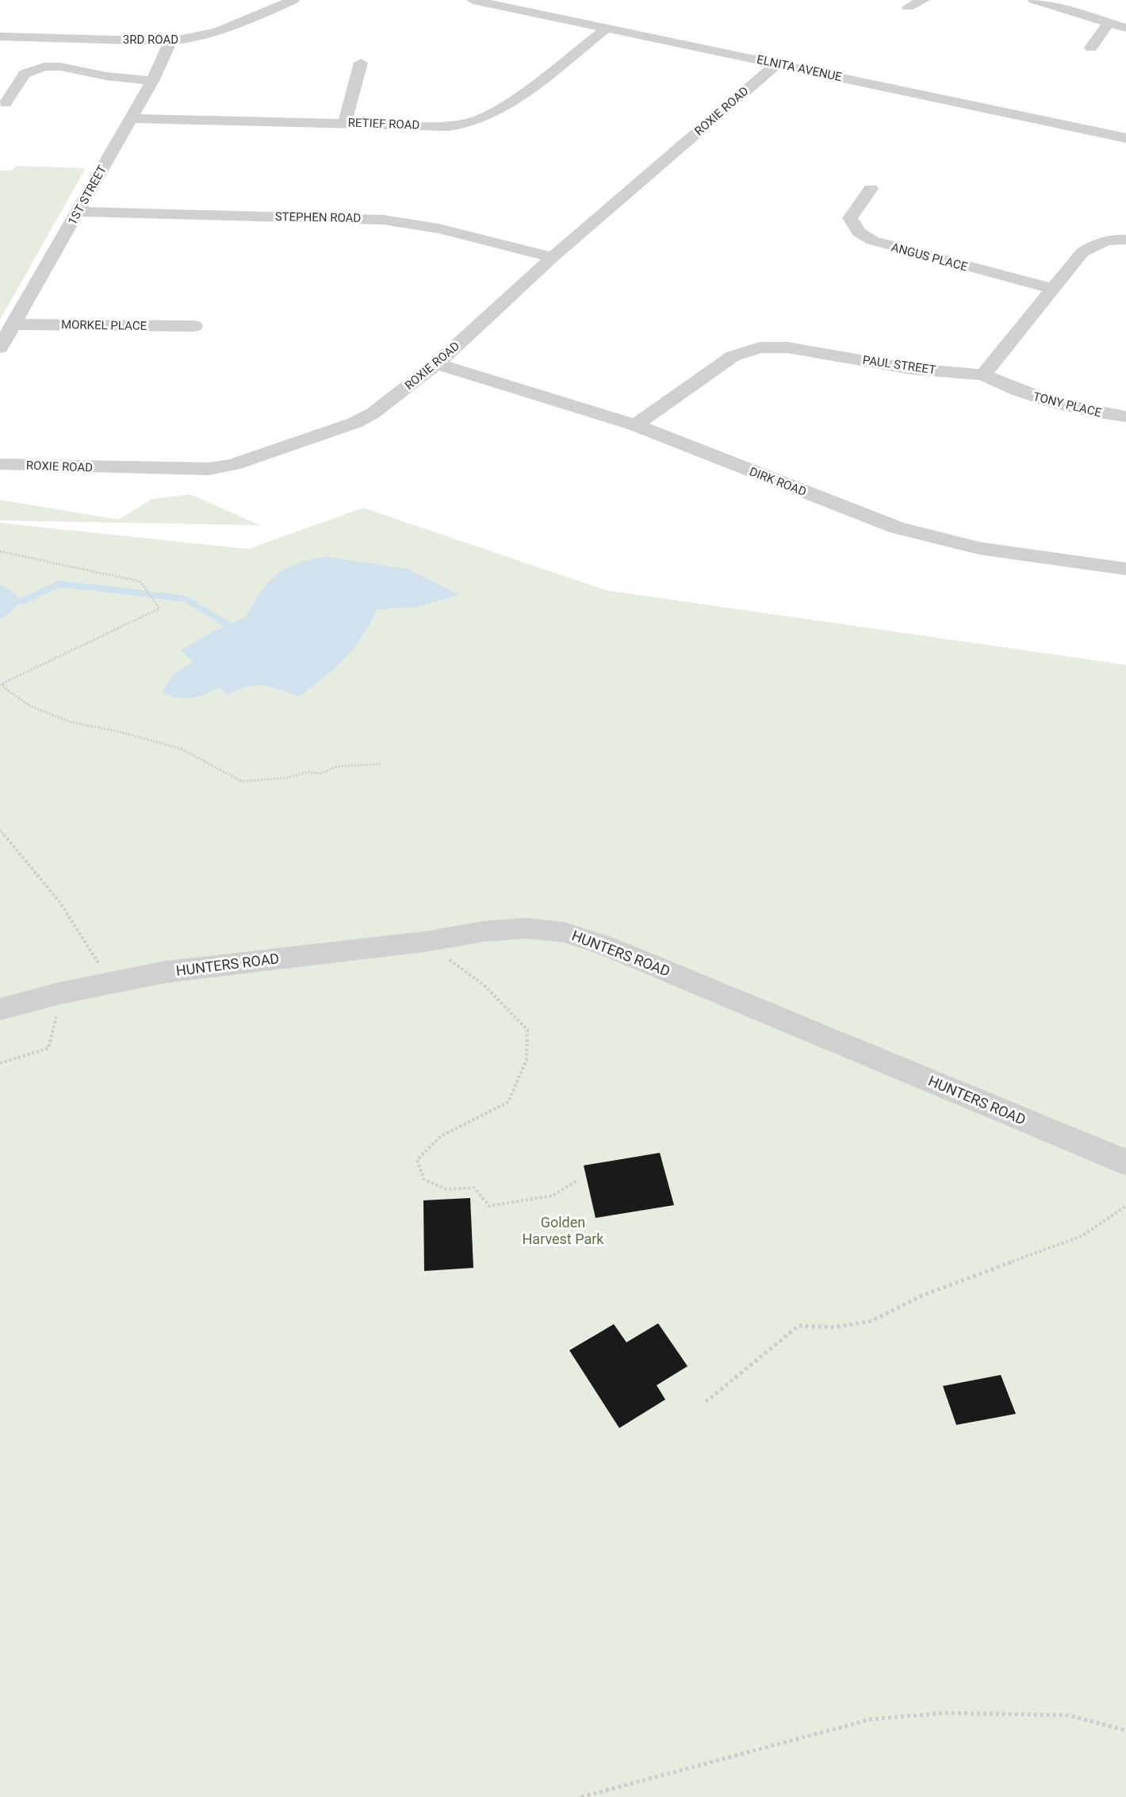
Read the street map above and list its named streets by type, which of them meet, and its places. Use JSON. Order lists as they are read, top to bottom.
{
  "streets": {
    "street": [
      "3RD ROAD",
      "ELNITA AVENUE",
      "ROXIE ROAD",
      "RETIEF ROAD",
      "1ST STREET",
      "STEPHEN ROAD",
      "ANGUS PLACE",
      "MORKEL PLACE",
      "PAUL STREET",
      "TONY PLACE",
      "DIRK ROAD",
      "HUNTERS ROAD"
    ]
  },
  "crossings": [
    ["3RD ROAD", "1ST STREET"],
    ["ELNITA AVENUE", "ROXIE ROAD"],
    ["ELNITA AVENUE", "RETIEF ROAD"],
    ["ROXIE ROAD", "STEPHEN ROAD"],
    ["ROXIE ROAD", "DIRK ROAD"],
    ["RETIEF ROAD", "1ST STREET"],
    ["1ST STREET", "STEPHEN ROAD"],
    ["1ST STREET", "MORKEL PLACE"],
    ["PAUL STREET", "TONY PLACE"],
    ["PAUL STREET", "DIRK ROAD"]
  ],
  "parks": ["Golden Harvest Park"]
}
